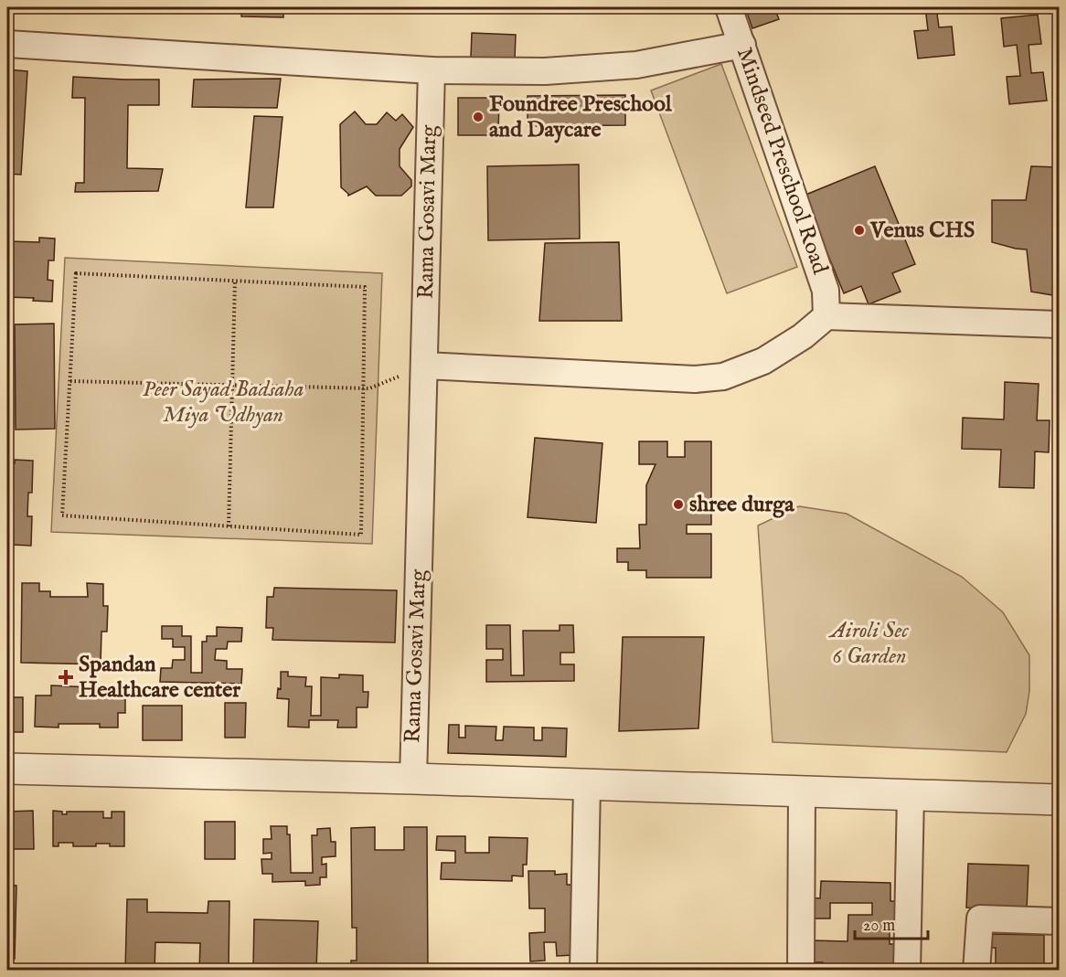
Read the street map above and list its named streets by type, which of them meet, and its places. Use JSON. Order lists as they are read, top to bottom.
{
  "streets": {
    "street": ["Mindseed Preschool Road", "Rama Gosavi Marg"]
  },
  "parks": ["Peer Sayad Badsaha Miya Udhyan", "Airoli Sec 6 Garden"],
  "places": {
    "other": ["Foundree Preschool and Daycare", "Venus CHS", "shree durga"],
    "health": ["Spandan Healthcare center"]
  },
  "scale_bar": "20 m"
}
